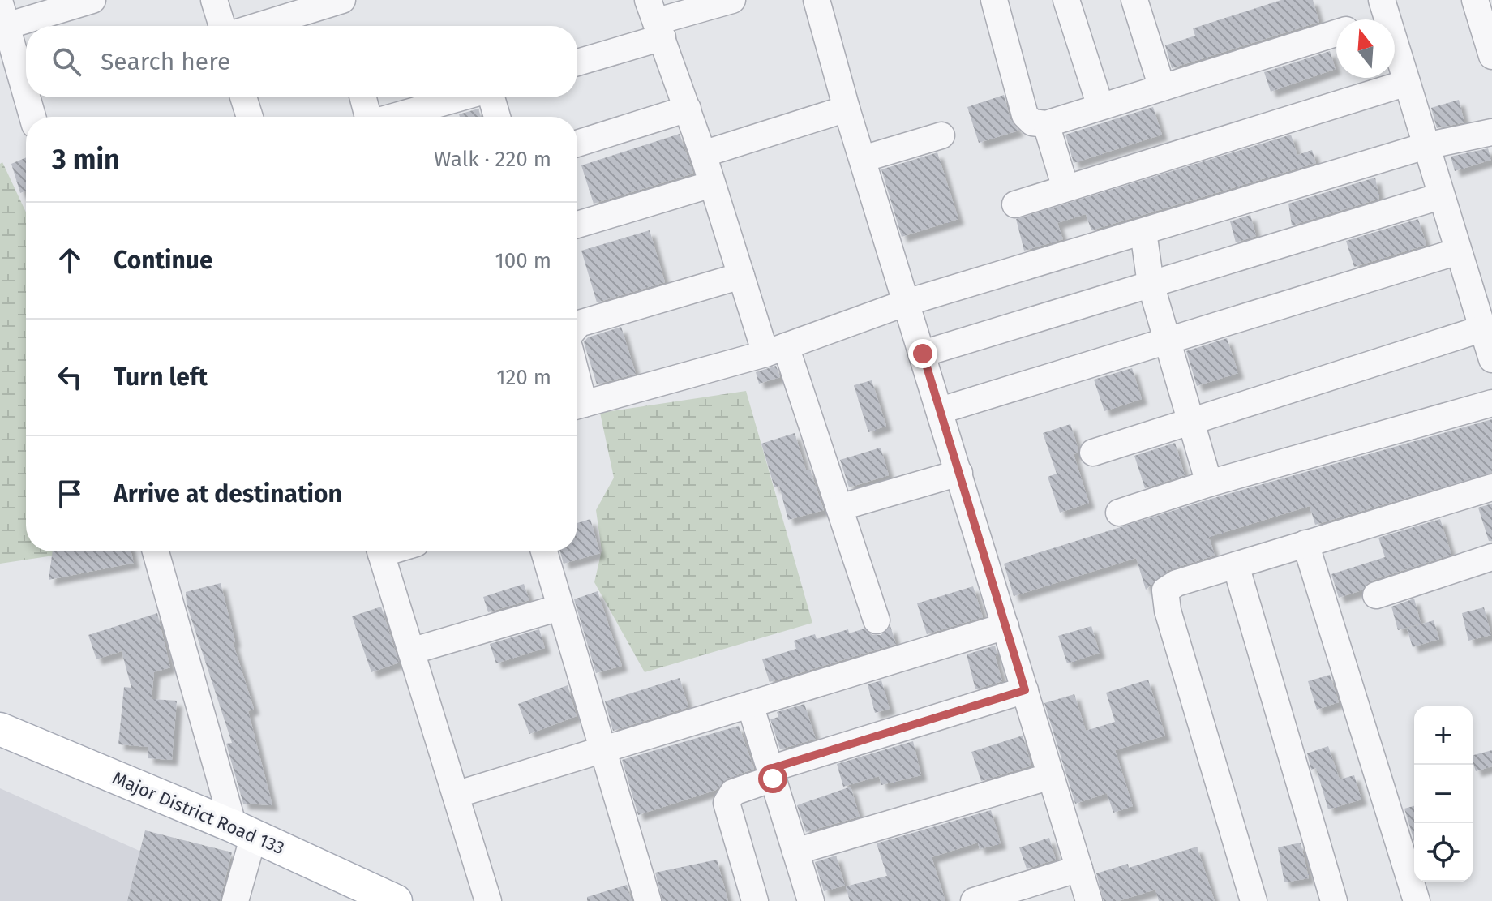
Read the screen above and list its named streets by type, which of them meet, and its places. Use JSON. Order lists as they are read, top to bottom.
{
  "streets": {
    "main road": ["Major District Road 133"]
  },
  "north": "top",
  "page": {
    "search": "Search here",
    "heading": ["3 min", "Walk · 220 m"],
    "list": [
      ["Continue", "100 m"],
      ["Turn left", "120 m"],
      "Arrive at destination"
    ],
    "map_buttons": ["+", "−"]
  }
}
